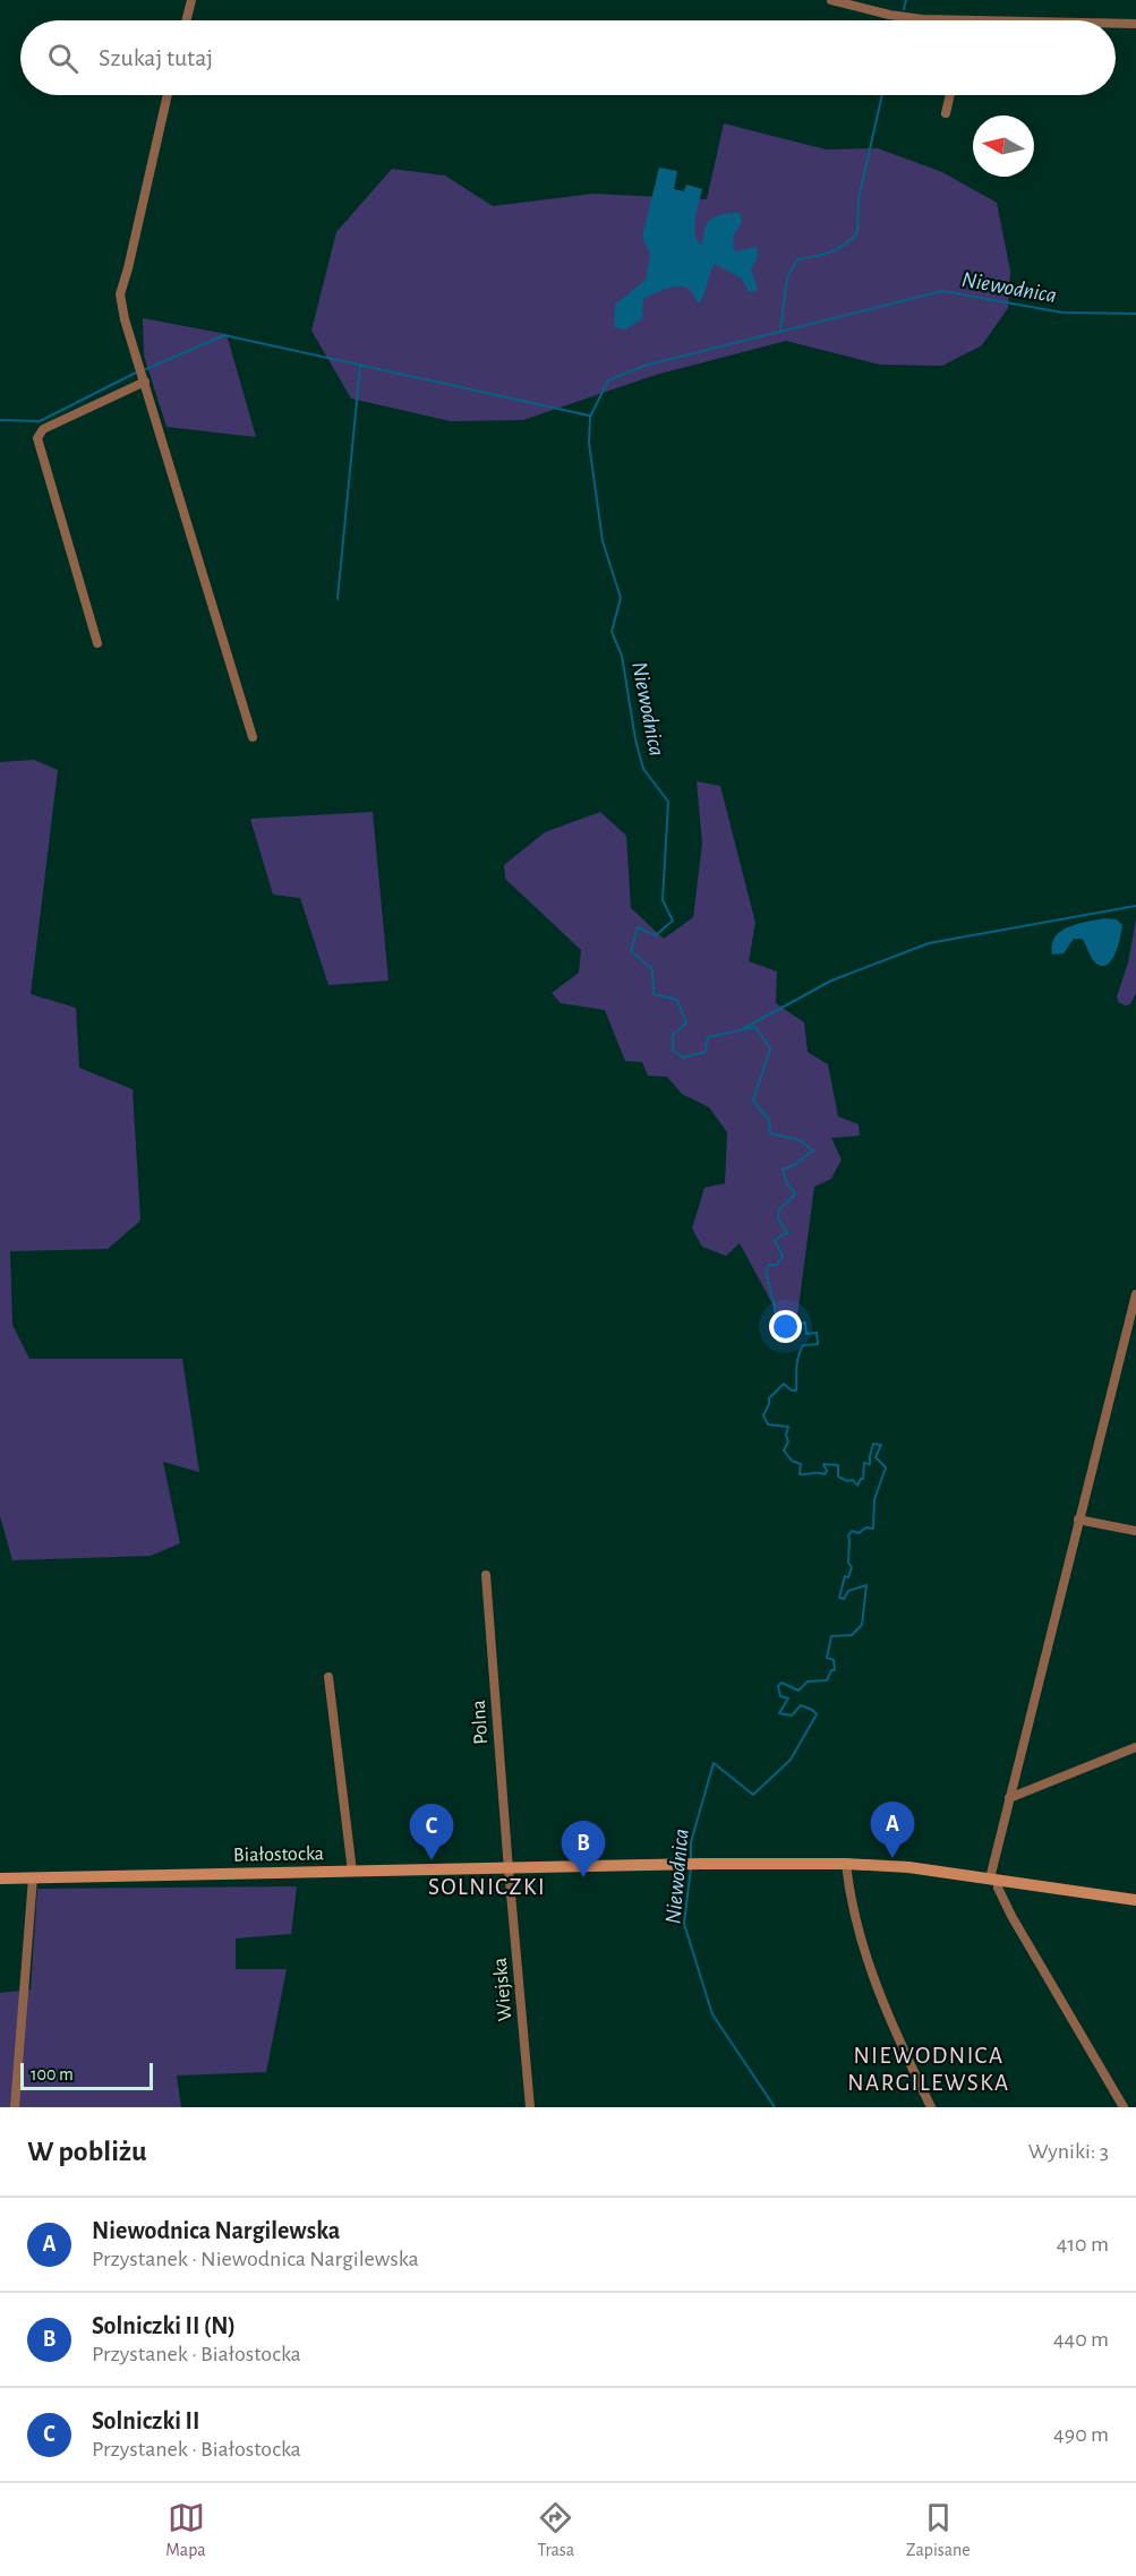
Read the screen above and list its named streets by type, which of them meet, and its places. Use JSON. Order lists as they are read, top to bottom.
{
  "streets": {
    "street": ["Polna", "Białostocka", "Wiejska"]
  },
  "crossings": [
    ["Polna", "Białostocka"],
    ["Polna", "Wiejska"],
    ["Białostocka", "Wiejska"]
  ],
  "districts": ["SOLNICZKI", "NIEWODNICA NARGILEWSKA"],
  "water": ["Niewodnica"],
  "scale_bar": "100 m",
  "north": "left",
  "page": {
    "search": "Szukaj tutaj",
    "pins": ["A", "C", "B"],
    "scale": "100 m",
    "heading": ["W pobliżu", "Wyniki: 3"],
    "list": [
      {
        "mark": "A",
        "name": "Niewodnica Nargilewska",
        "note": "Przystanek · Niewodnica Nargilewska",
        "value": "410 m"
      },
      {
        "mark": "B",
        "name": "Solniczki II (N)",
        "note": "Przystanek · Białostocka",
        "value": "440 m"
      },
      {
        "mark": "C",
        "name": "Solniczki II",
        "note": "Przystanek · Białostocka",
        "value": "490 m"
      }
    ],
    "nav": ["Mapa", "Trasa", "Zapisane"]
  }
}
